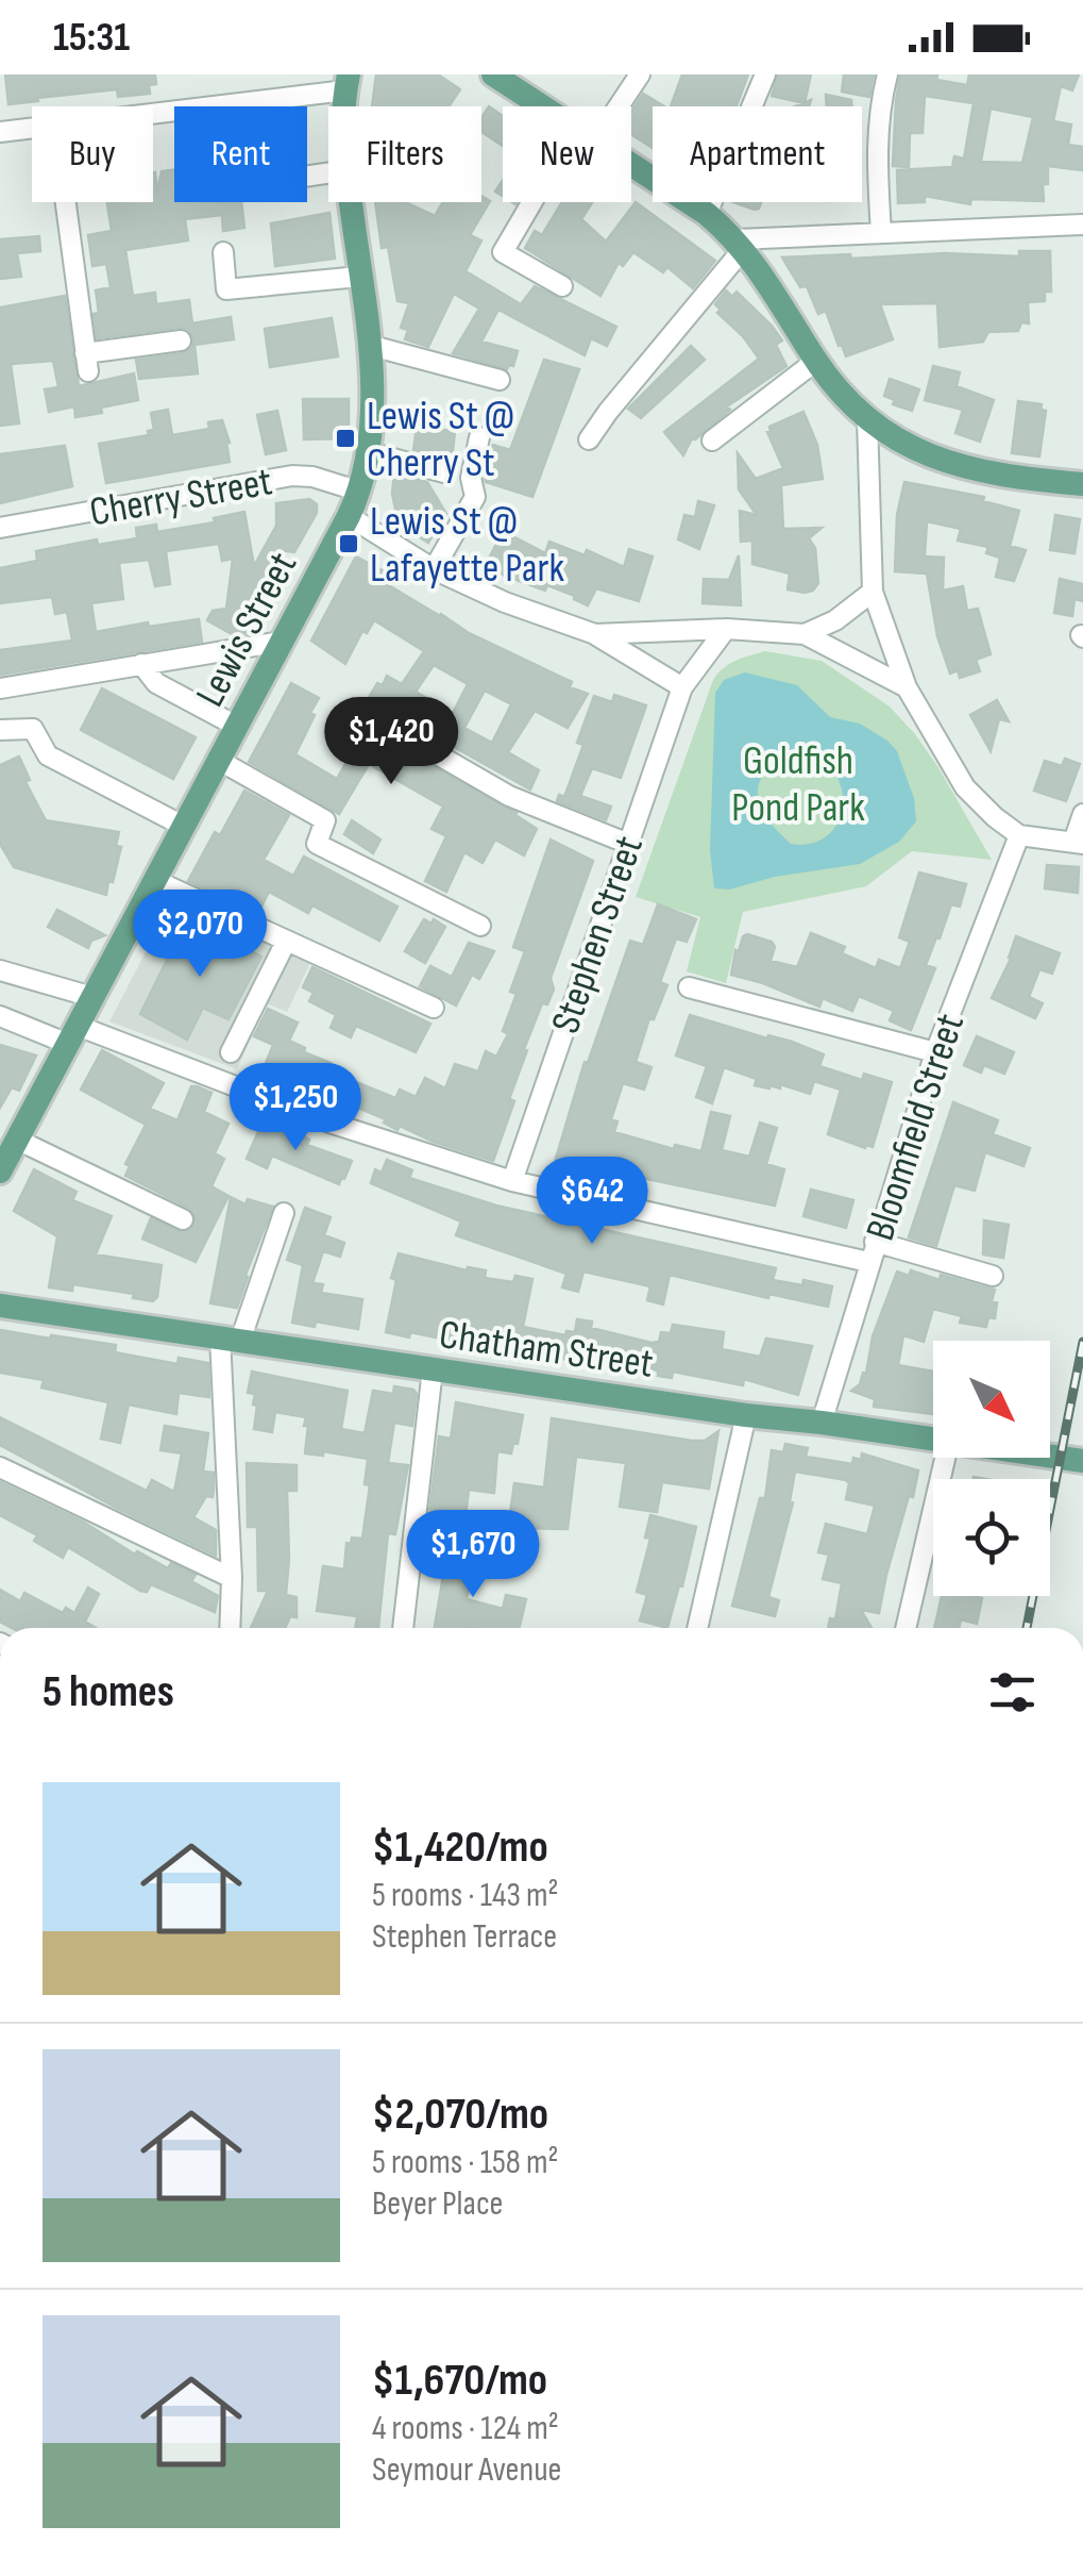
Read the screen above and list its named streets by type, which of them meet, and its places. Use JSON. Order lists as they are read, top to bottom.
{
  "streets": {
    "main road": ["Lewis Street", "Chatham Street"],
    "street": ["Cherry Street", "Stephen Street", "Bloomfield Street"]
  },
  "crossings": [
    ["Cherry Street", "Lewis Street"],
    ["Bloomfield Street", "Chatham Street"]
  ],
  "parks": ["Goldfish Pond Park"],
  "places": {
    "transit": ["Lewis St @ Cherry St", "Lewis St @ Lafayette Park"]
  },
  "north": "bottom right",
  "page": {
    "status": "15:31",
    "chip": [
      "Buy",
      "Rent",
      "Filters",
      "New",
      "Apartment"
    ],
    "price": [
      "$1,420",
      "$2,070",
      "$1,250",
      "$642",
      "$1,670"
    ],
    "heading": "5 homes",
    "list": [
      {
        "name": "$1,420/mo",
        "note": "5 rooms · 143 m² · Stephen Terrace"
      },
      {
        "name": "$2,070/mo",
        "note": "5 rooms · 158 m² · Beyer Place"
      },
      {
        "name": "$1,670/mo",
        "note": "4 rooms · 124 m² · Seymour Avenue"
      }
    ]
  }
}
